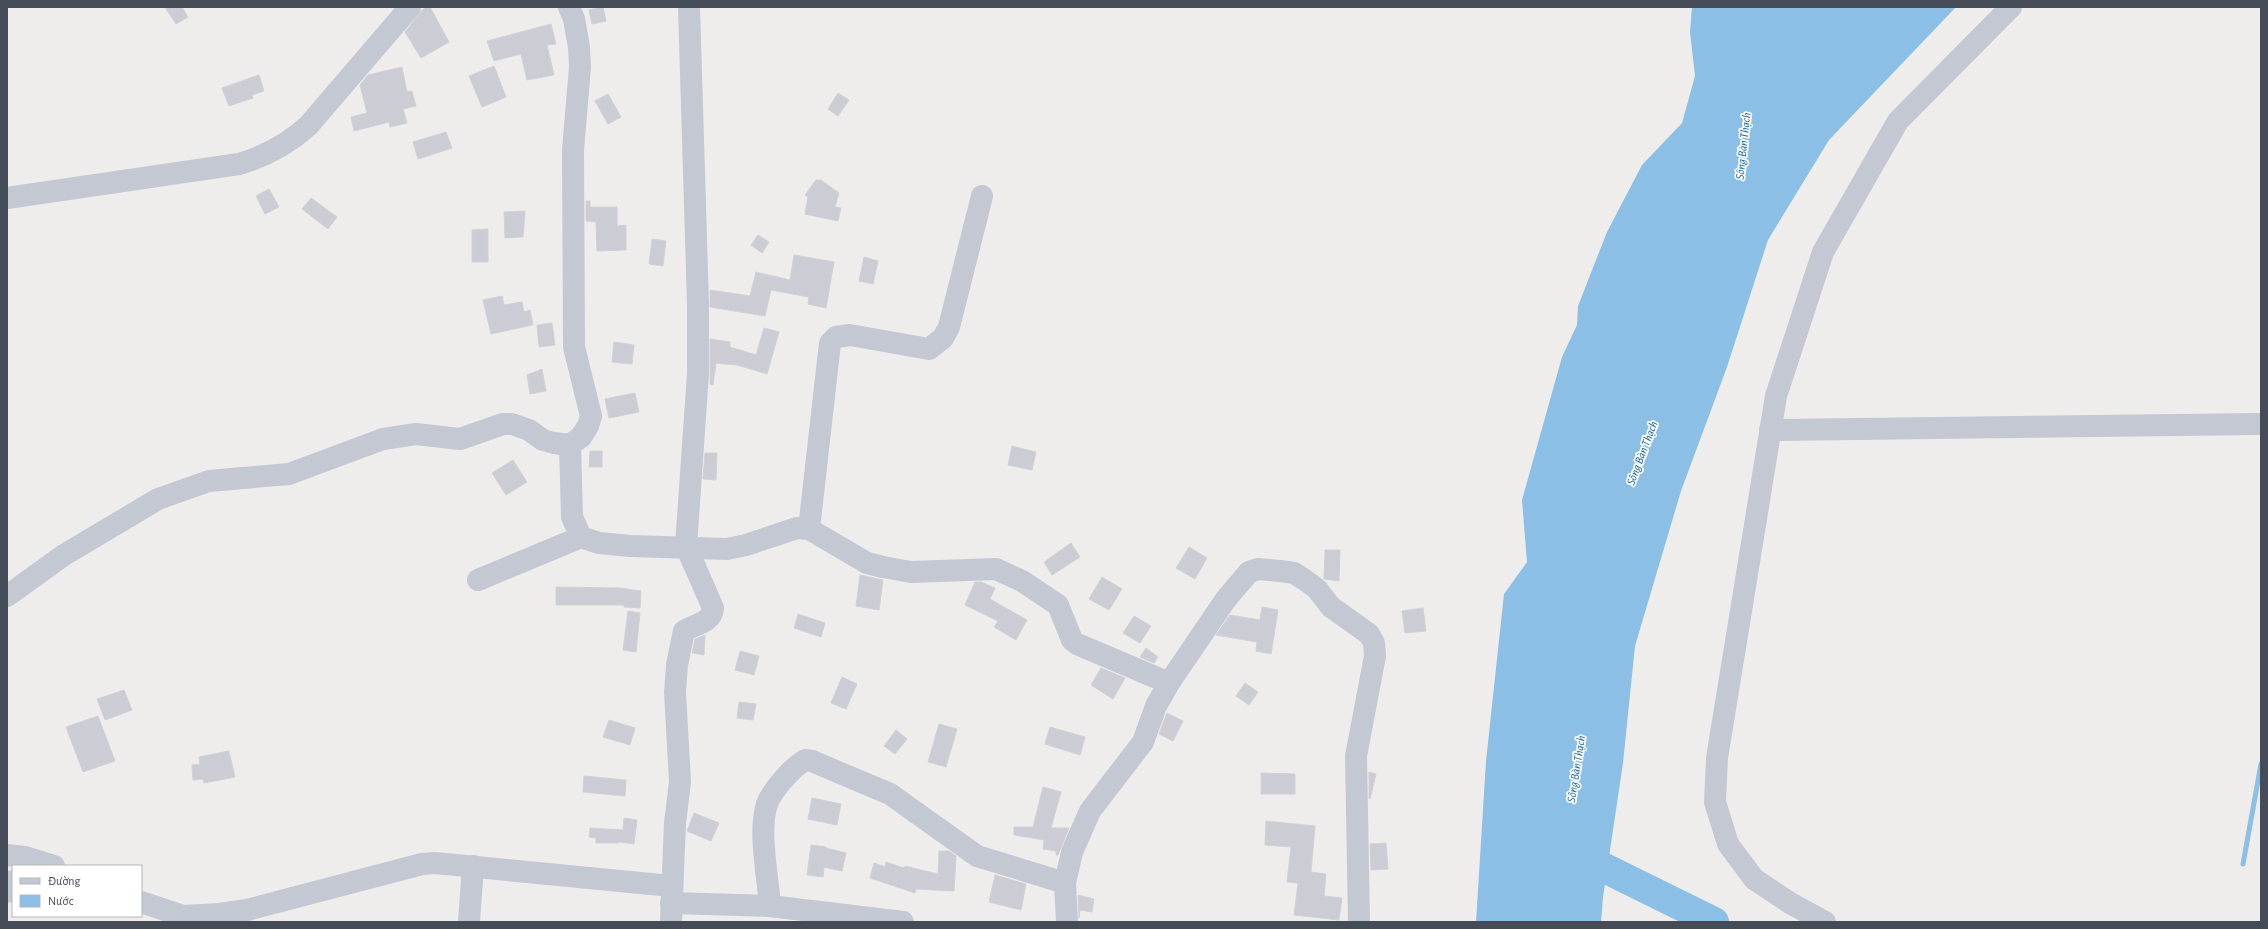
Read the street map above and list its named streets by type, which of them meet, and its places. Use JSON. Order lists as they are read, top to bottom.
{
  "water": ["Sông Bàn Thạch"],
  "legend": ["Đường", "Nước"]
}
